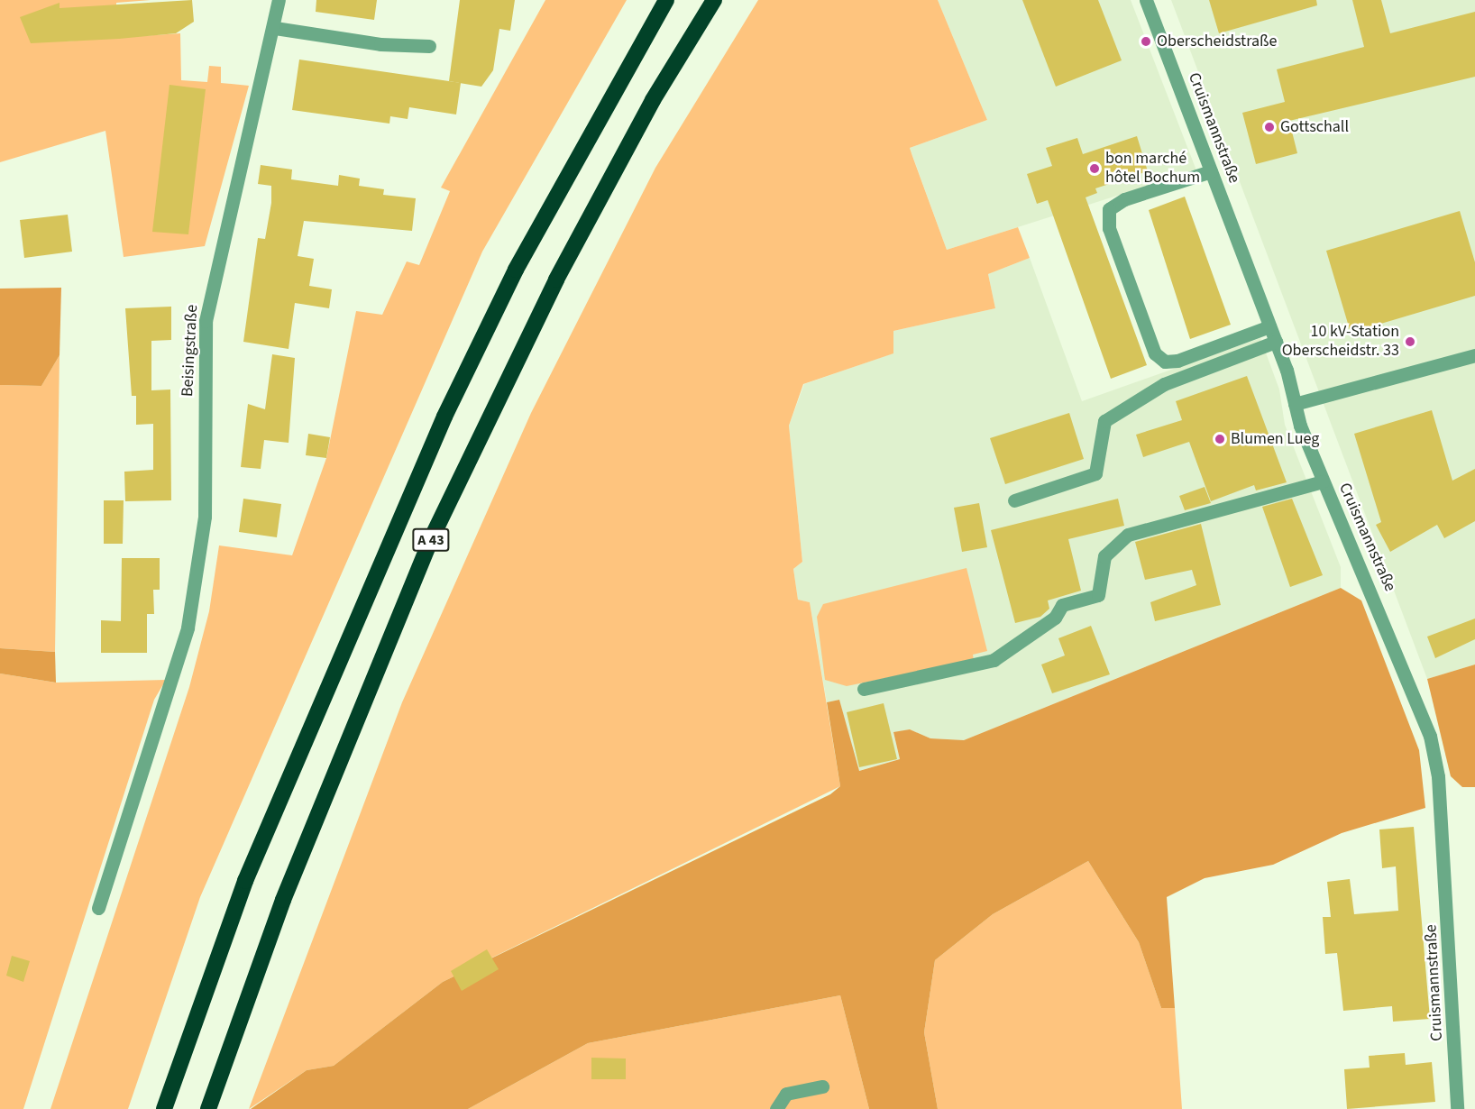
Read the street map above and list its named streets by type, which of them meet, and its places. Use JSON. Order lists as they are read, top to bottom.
{
  "streets": {
    "highway": ["A 43"],
    "street": ["Cruismannstraße", "Beisingstraße"]
  },
  "places": [
    "Oberscheidstraße",
    "Gottschall",
    "bon marché hôtel Bochum",
    "10 kV-Station Oberscheidstr. 33",
    "Blumen Lueg"
  ]
}
